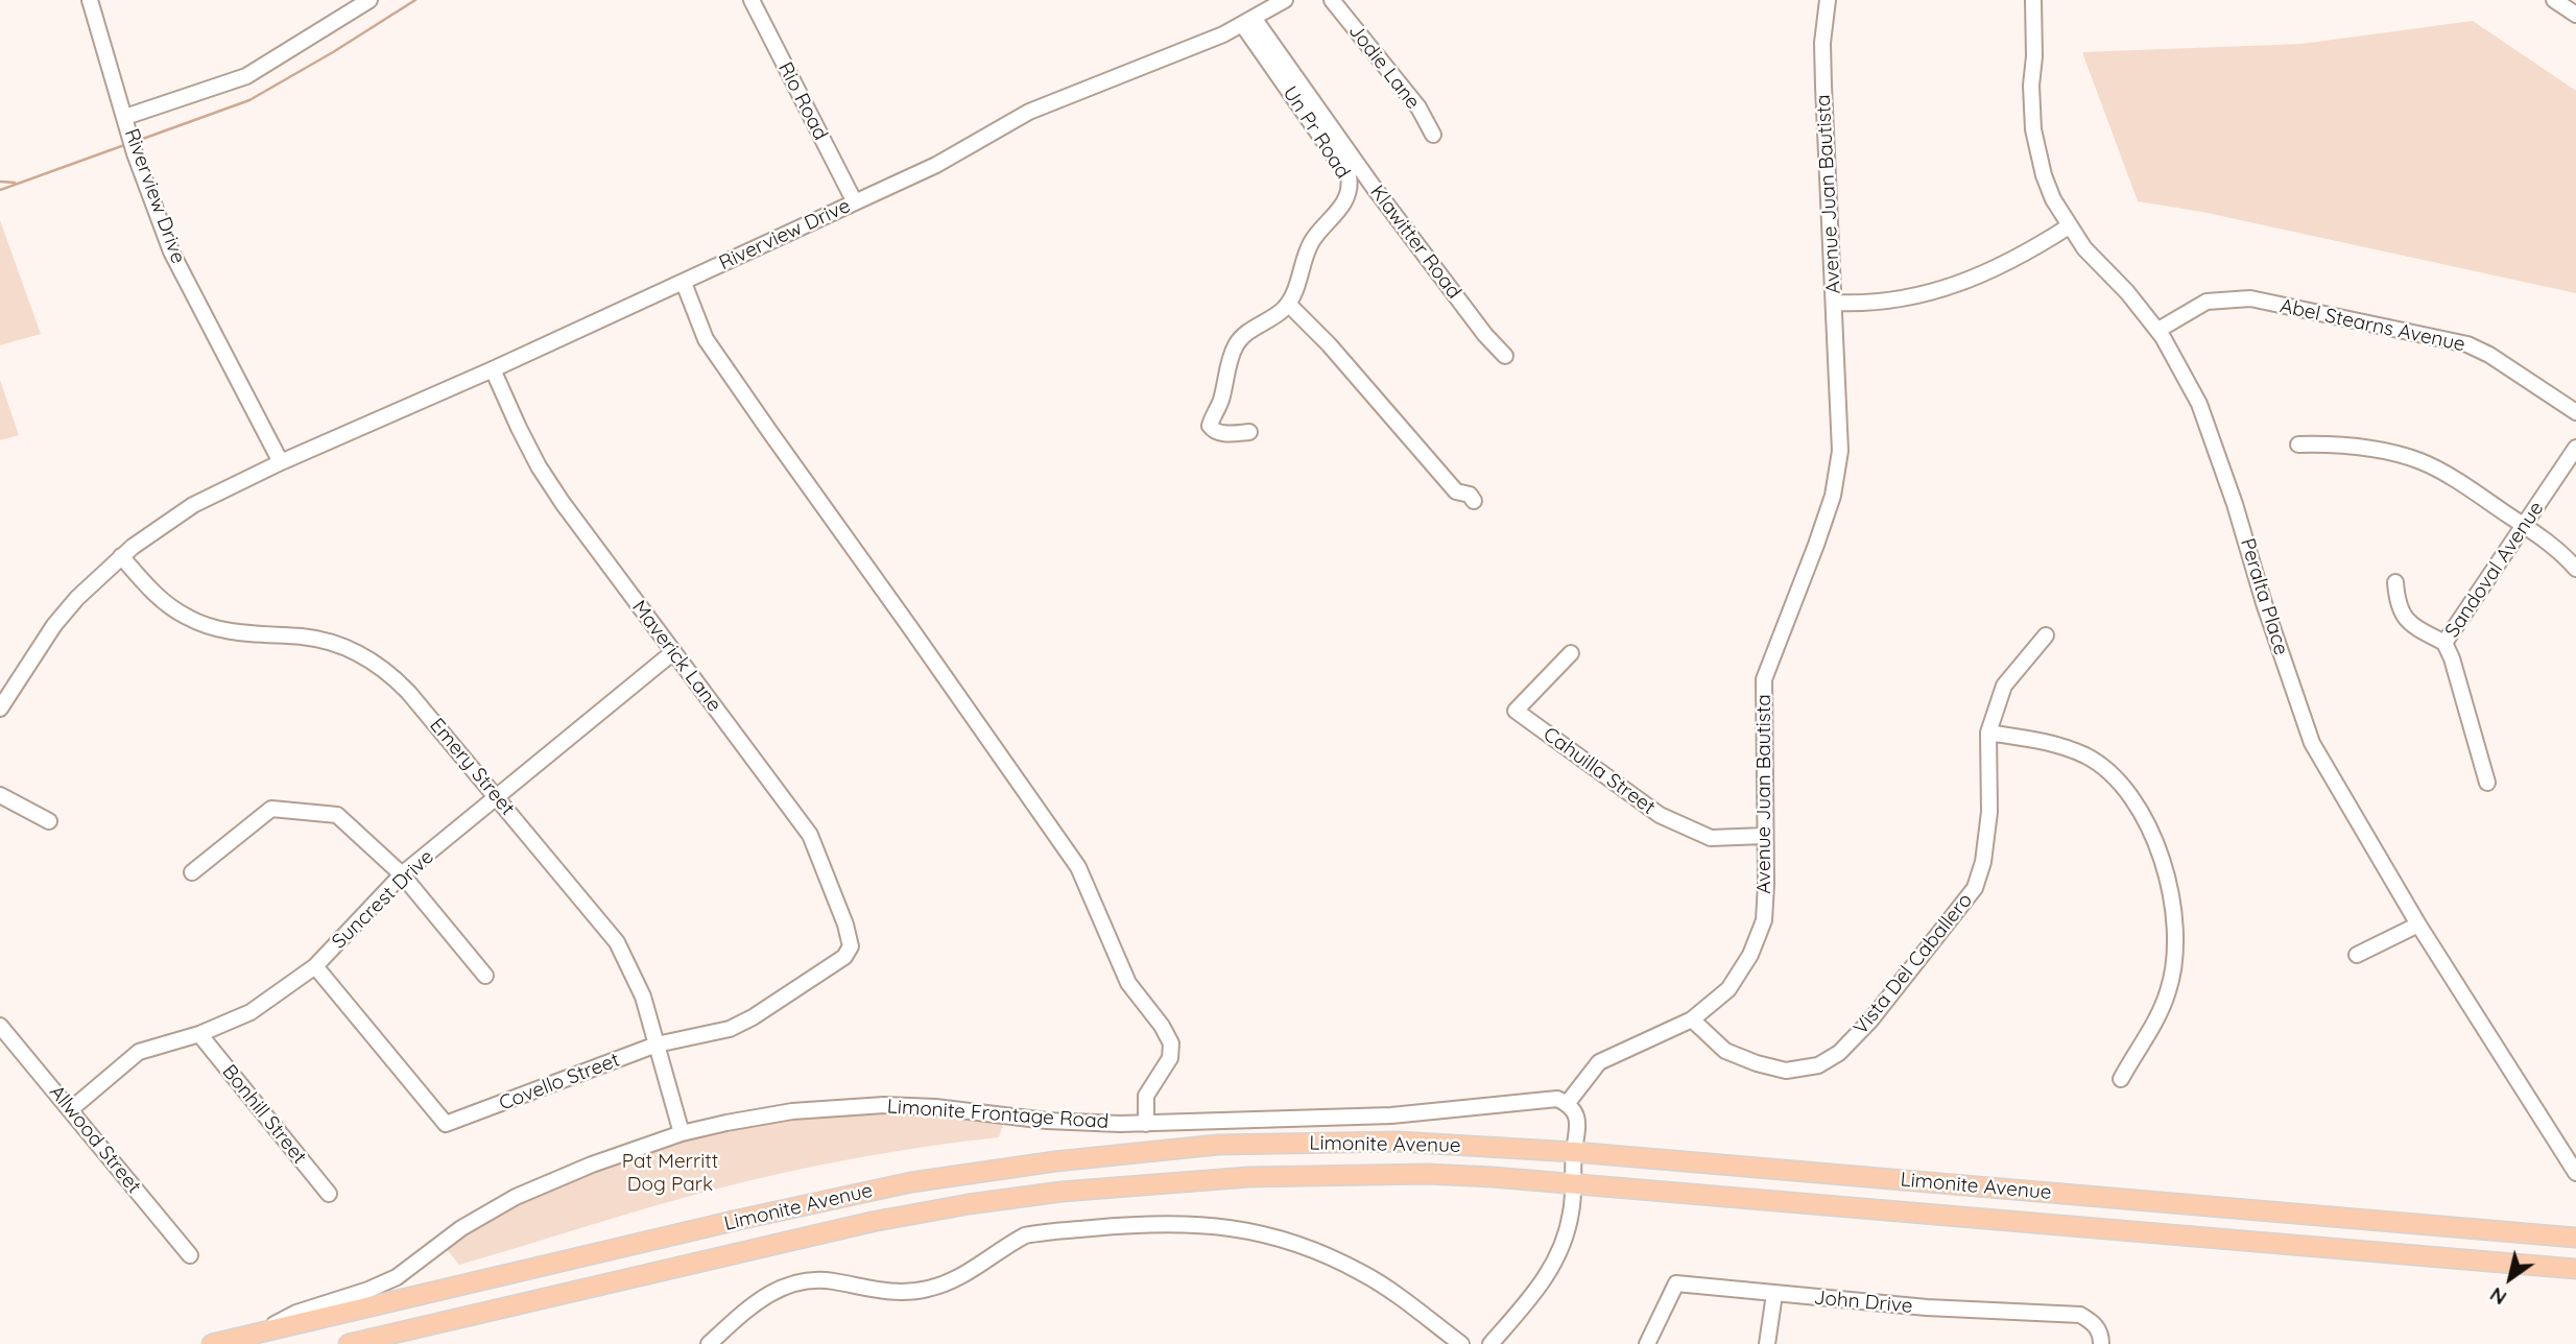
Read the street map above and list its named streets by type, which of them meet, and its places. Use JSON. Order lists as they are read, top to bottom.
{
  "streets": {
    "main road": ["Limonite Avenue"],
    "street": [
      "Jodie Lane",
      "Rio Road",
      "Un Pr Road",
      "Avenue Juan Bautista",
      "Riverview Drive",
      "Klawitter Road",
      "Abel Stearns Avenue",
      "Sandoval Avenue",
      "Peralta Place",
      "Maverick Lane",
      "Emery Street",
      "Cahuilla Street",
      "Suncrest Drive",
      "Vista Del Caballero",
      "Covello Street",
      "Bonhill Street",
      "Limonite Frontage Road",
      "Allwood Street",
      "John Drive"
    ]
  },
  "crossings": [
    ["Rio Road", "Riverview Drive"],
    ["Un Pr Road", "Riverview Drive"],
    ["Un Pr Road", "Klawitter Road"],
    ["Avenue Juan Bautista", "Cahuilla Street"],
    ["Avenue Juan Bautista", "Vista Del Caballero"],
    ["Avenue Juan Bautista", "Limonite Frontage Road"],
    ["Riverview Drive", "Klawitter Road"],
    ["Riverview Drive", "Maverick Lane"],
    ["Riverview Drive", "Emery Street"],
    ["Abel Stearns Avenue", "Peralta Place"],
    ["Maverick Lane", "Suncrest Drive"],
    ["Maverick Lane", "Covello Street"],
    ["Emery Street", "Suncrest Drive"],
    ["Emery Street", "Covello Street"],
    ["Emery Street", "Limonite Frontage Road"],
    ["Suncrest Drive", "Covello Street"],
    ["Suncrest Drive", "Bonhill Street"],
    ["Suncrest Drive", "Allwood Street"],
    ["Limonite Frontage Road", "Limonite Avenue"]
  ],
  "parks": ["Pat Merritt Dog Park"],
  "north": "bottom left"
}
